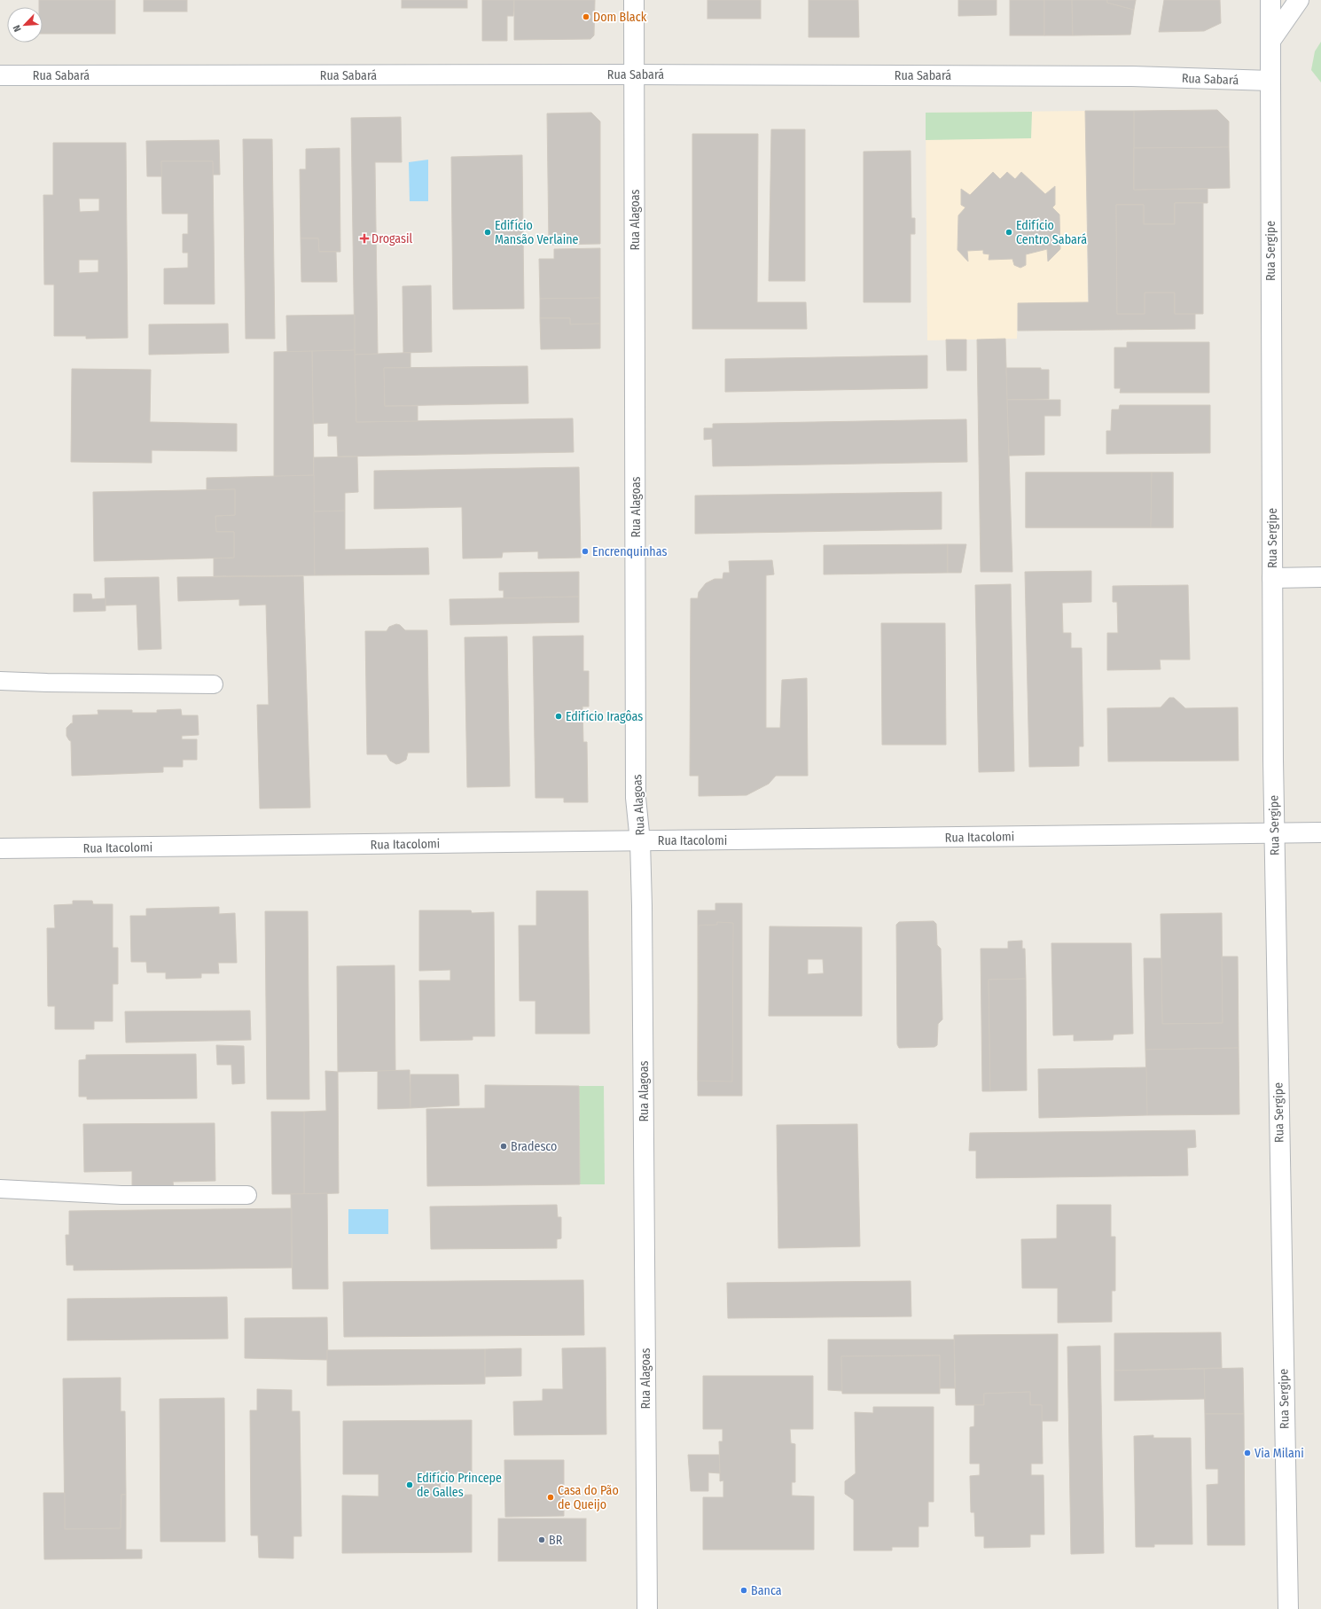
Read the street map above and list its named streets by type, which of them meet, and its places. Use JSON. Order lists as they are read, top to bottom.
{
  "streets": {
    "street": [
      "Rua Sabará",
      "Rua Alagoas",
      "Rua Sergipe",
      "Rua Itacolomi"
    ]
  },
  "crossings": [
    ["Rua Sabará", "Rua Alagoas"],
    ["Rua Sabará", "Rua Sergipe"],
    ["Rua Alagoas", "Rua Itacolomi"],
    ["Rua Sergipe", "Rua Itacolomi"]
  ],
  "places": {
    "other": [
      "Dom Black",
      "Edifício Mansão Verlaine",
      "Edifício Centro Sabará",
      "Encrenquinhas",
      "Edifício Iragôas",
      "Bradesco",
      "Via Milani",
      "Edifício Princepe de Galles",
      "Casa do Pão de Queijo",
      "BR",
      "Banca"
    ],
    "health": ["Drogasil"]
  },
  "north": "bottom left"
}
